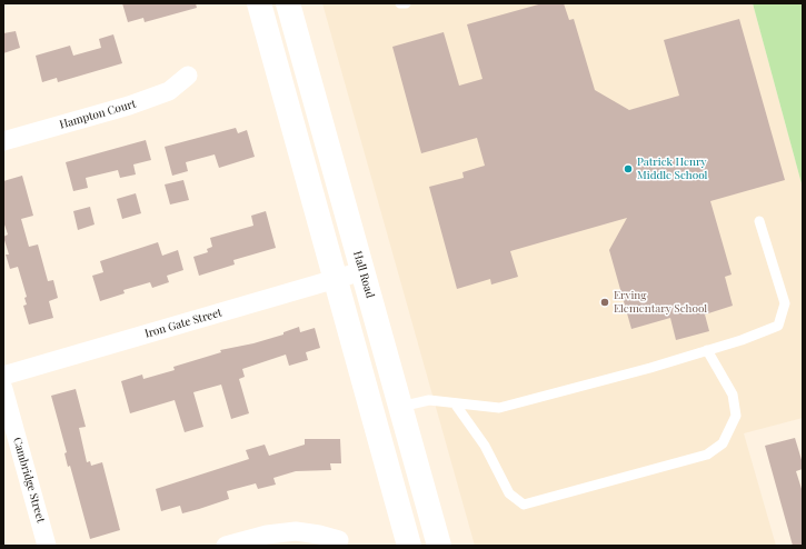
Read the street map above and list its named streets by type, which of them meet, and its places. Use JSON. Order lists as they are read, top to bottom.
{
  "streets": {
    "street": [
      "Hampton Court",
      "Hall Road",
      "Iron Gate Street",
      "Cambridge Street"
    ]
  },
  "crossings": [
    ["Hall Road", "Iron Gate Street"]
  ],
  "places": ["Patrick Henry Middle School", "Erving Elementary School"]
}
